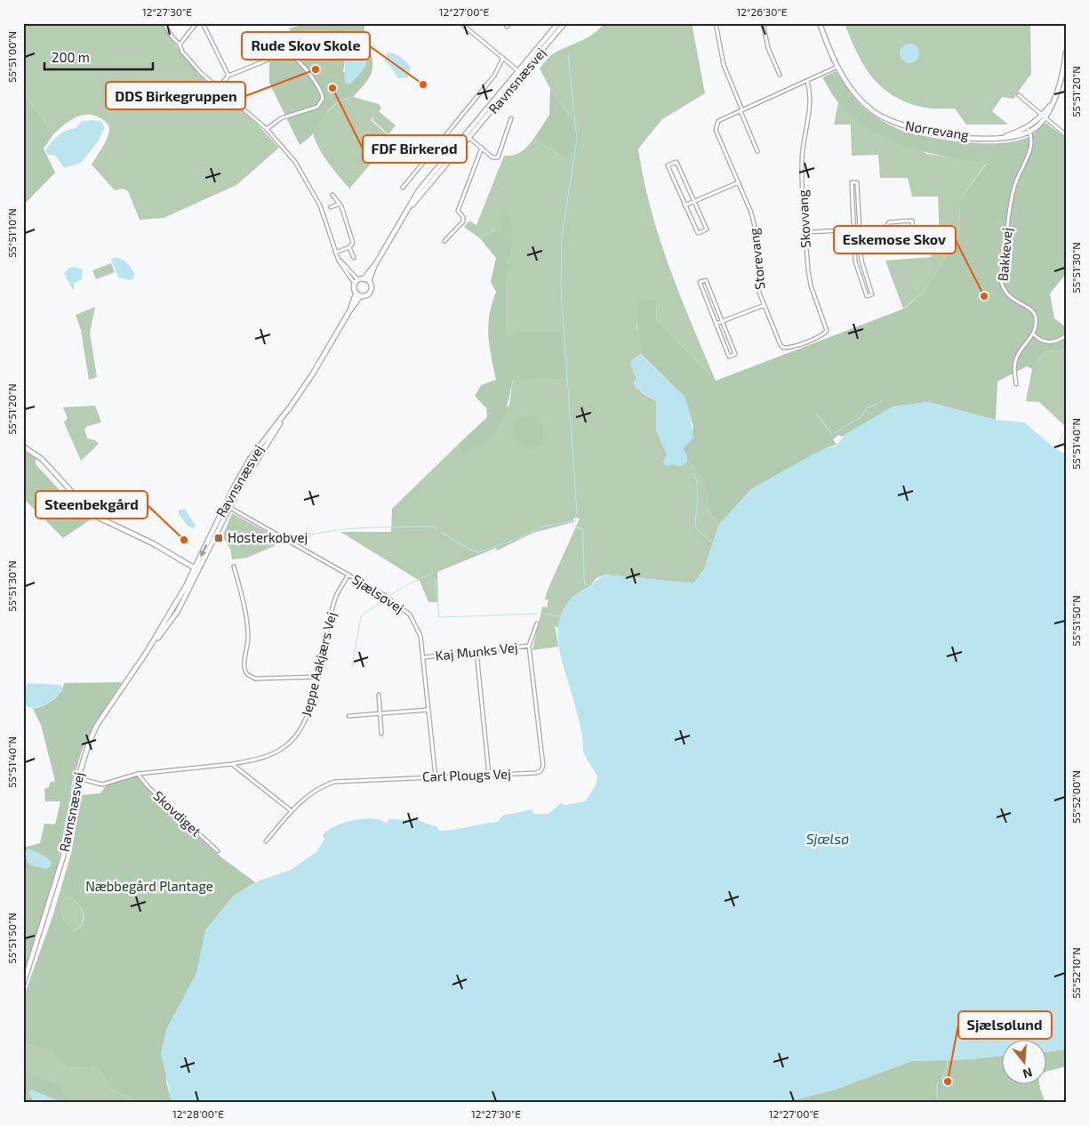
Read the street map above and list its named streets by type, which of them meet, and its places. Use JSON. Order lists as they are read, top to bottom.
{
  "streets": {
    "main road": ["Ravnsnæsvej", "Nørrevang"],
    "street": [
      "Skovvang",
      "Bakkevej",
      "Storevang",
      "Sjælsøvej",
      "Kaj Munks Vej",
      "Jeppe Aakjærs Vej",
      "Carl Plougs Vej",
      "Skovdiget"
    ]
  },
  "crossings": [
    ["Ravnsnæsvej", "Sjælsøvej"],
    ["Ravnsnæsvej", "Jeppe Aakjærs Vej"],
    ["Nørrevang", "Bakkevej"],
    ["Nørrevang", "Storevang"],
    ["Skovvang", "Storevang"],
    ["Sjælsøvej", "Kaj Munks Vej"],
    ["Sjælsøvej", "Jeppe Aakjærs Vej"],
    ["Sjælsøvej", "Carl Plougs Vej"],
    ["Kaj Munks Vej", "Carl Plougs Vej"],
    ["Jeppe Aakjærs Vej", "Skovdiget"]
  ],
  "water": ["Sjælsø"],
  "parks": ["Næbbegård Plantage"],
  "places": {
    "other": [
      "DDS Birkegruppen",
      "Rude Skov Skole",
      "FDF Birkerød",
      "Eskemose Skov",
      "Steenbekgård",
      "Sjælsølund"
    ],
    "transit": ["Høsterkøbvej"]
  },
  "scale_bar": "200 m",
  "north": "bottom",
  "coordinates": [
    "12°27'30\"E",
    "12°27'00\"E",
    "12°26'30\"E",
    "55°51'00\"N",
    "55°51'20\"N",
    "55°51'10\"N",
    "55°51'30\"N",
    "55°51'40\"N",
    "55°51'50\"N",
    "55°52'00\"N",
    "55°52'10\"N",
    "12°28'00\"E"
  ]
}
